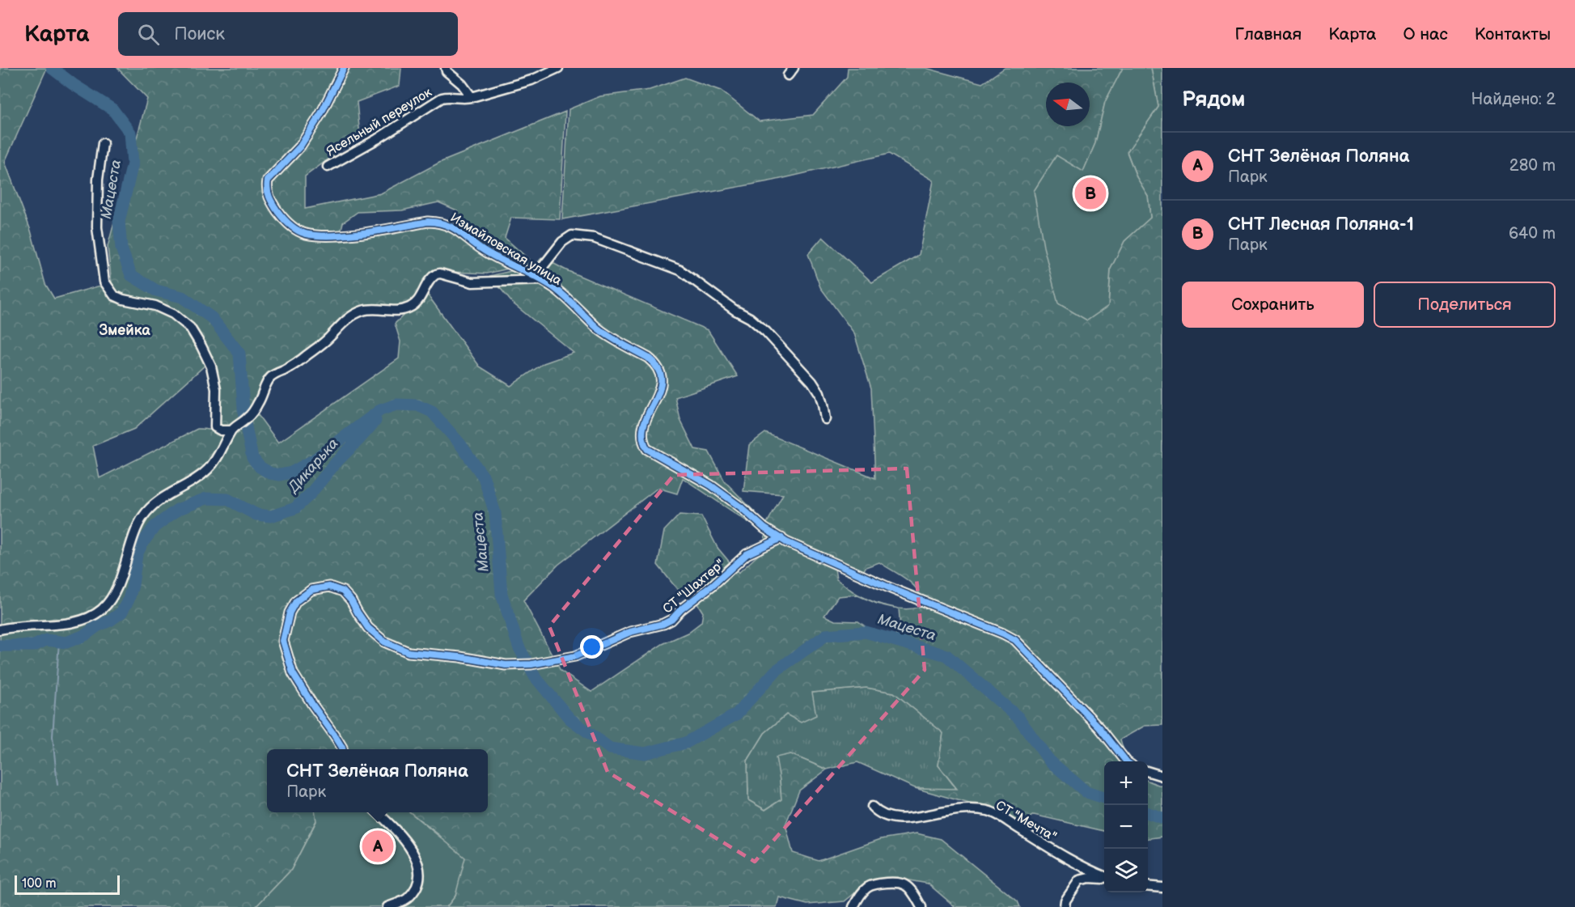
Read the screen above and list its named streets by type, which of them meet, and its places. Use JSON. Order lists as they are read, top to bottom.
{
  "streets": {
    "street": [
      "Ясельный переулок",
      "Измайловская улица",
      "СТ \"Шахтер\"",
      "СТ \"Мечта\""
    ]
  },
  "crossings": [
    ["Измайловская улица", "СТ \"Шахтер\""]
  ],
  "districts": ["Змейка"],
  "water": ["Мацеста", "Дикарька"],
  "scale_bar": "100 m",
  "north": "left",
  "page": {
    "header": "Карта",
    "search": "Поиск",
    "nav": [
      "Главная",
      "Карта",
      "О нас",
      "Контакты"
    ],
    "heading": ["Рядом", "Найдено: 2"],
    "list": [
      {
        "mark": "A",
        "name": "СНТ Зелёная Поляна",
        "note": "Парк",
        "value": "280 m"
      },
      {
        "mark": "B",
        "name": "СНТ Лесная Поляна-1",
        "note": "Парк",
        "value": "640 m"
      }
    ],
    "pins": ["B", "A"],
    "buttons": ["Сохранить", "Поделиться"],
    "popup": ["СНТ Зелёная Поляна", "Парк"],
    "map_buttons": ["+", "−"],
    "scale": "100 m"
  }
}
